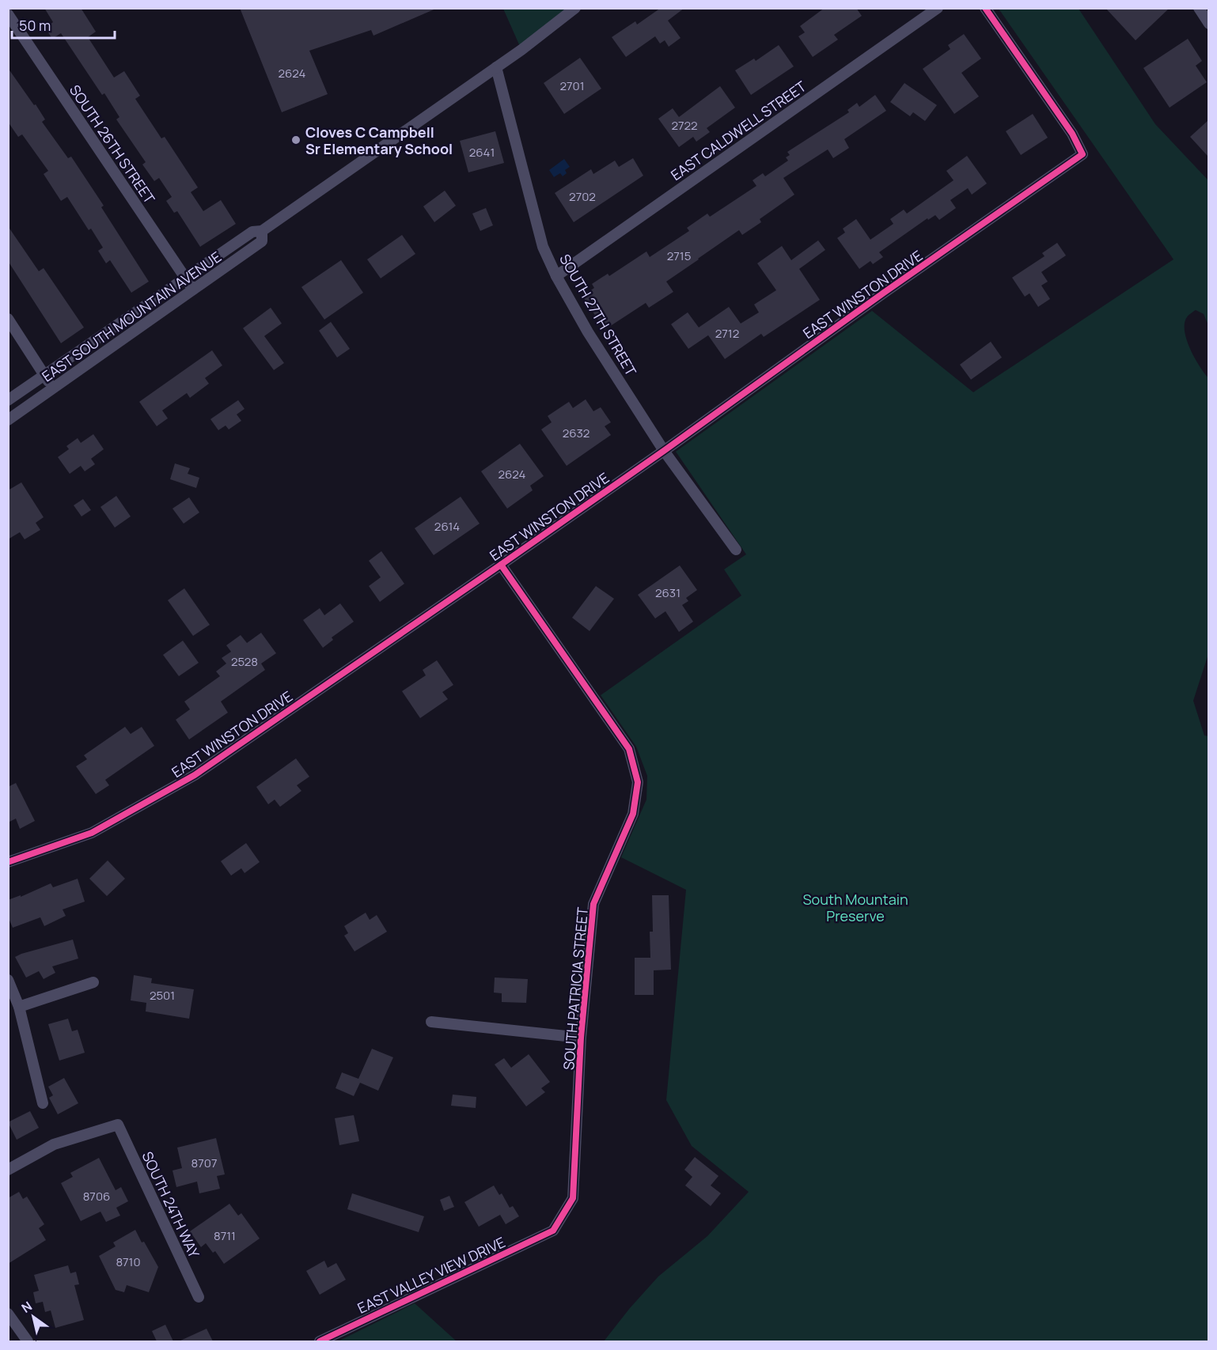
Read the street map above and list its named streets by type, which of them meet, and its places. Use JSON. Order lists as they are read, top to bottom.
{
  "streets": {
    "street": [
      "EAST CALDWELL STREET",
      "SOUTH 26TH STREET",
      "EAST WINSTON DRIVE",
      "SOUTH 27TH STREET",
      "EAST SOUTH MOUNTAIN AVENUE",
      "SOUTH PATRICIA STREET",
      "SOUTH 24TH WAY",
      "EAST VALLEY VIEW DRIVE"
    ]
  },
  "crossings": [
    ["EAST CALDWELL STREET", "SOUTH 27TH STREET"],
    ["SOUTH 26TH STREET", "EAST SOUTH MOUNTAIN AVENUE"],
    ["EAST WINSTON DRIVE", "SOUTH 27TH STREET"],
    ["EAST WINSTON DRIVE", "SOUTH PATRICIA STREET"],
    ["SOUTH 27TH STREET", "EAST SOUTH MOUNTAIN AVENUE"],
    ["SOUTH PATRICIA STREET", "EAST VALLEY VIEW DRIVE"]
  ],
  "parks": ["South Mountain Preserve"],
  "places": ["Cloves C Campbell Sr Elementary School"],
  "house_numbers": [
    "2624",
    "2701",
    "2722",
    "2641",
    "2702",
    "2715",
    "2712",
    "2632",
    "2624",
    "2614",
    "2631",
    "2528",
    "2501",
    "8707",
    "8706",
    "8711",
    "8710"
  ],
  "scale_bar": "50 m",
  "north": "top left"
}
